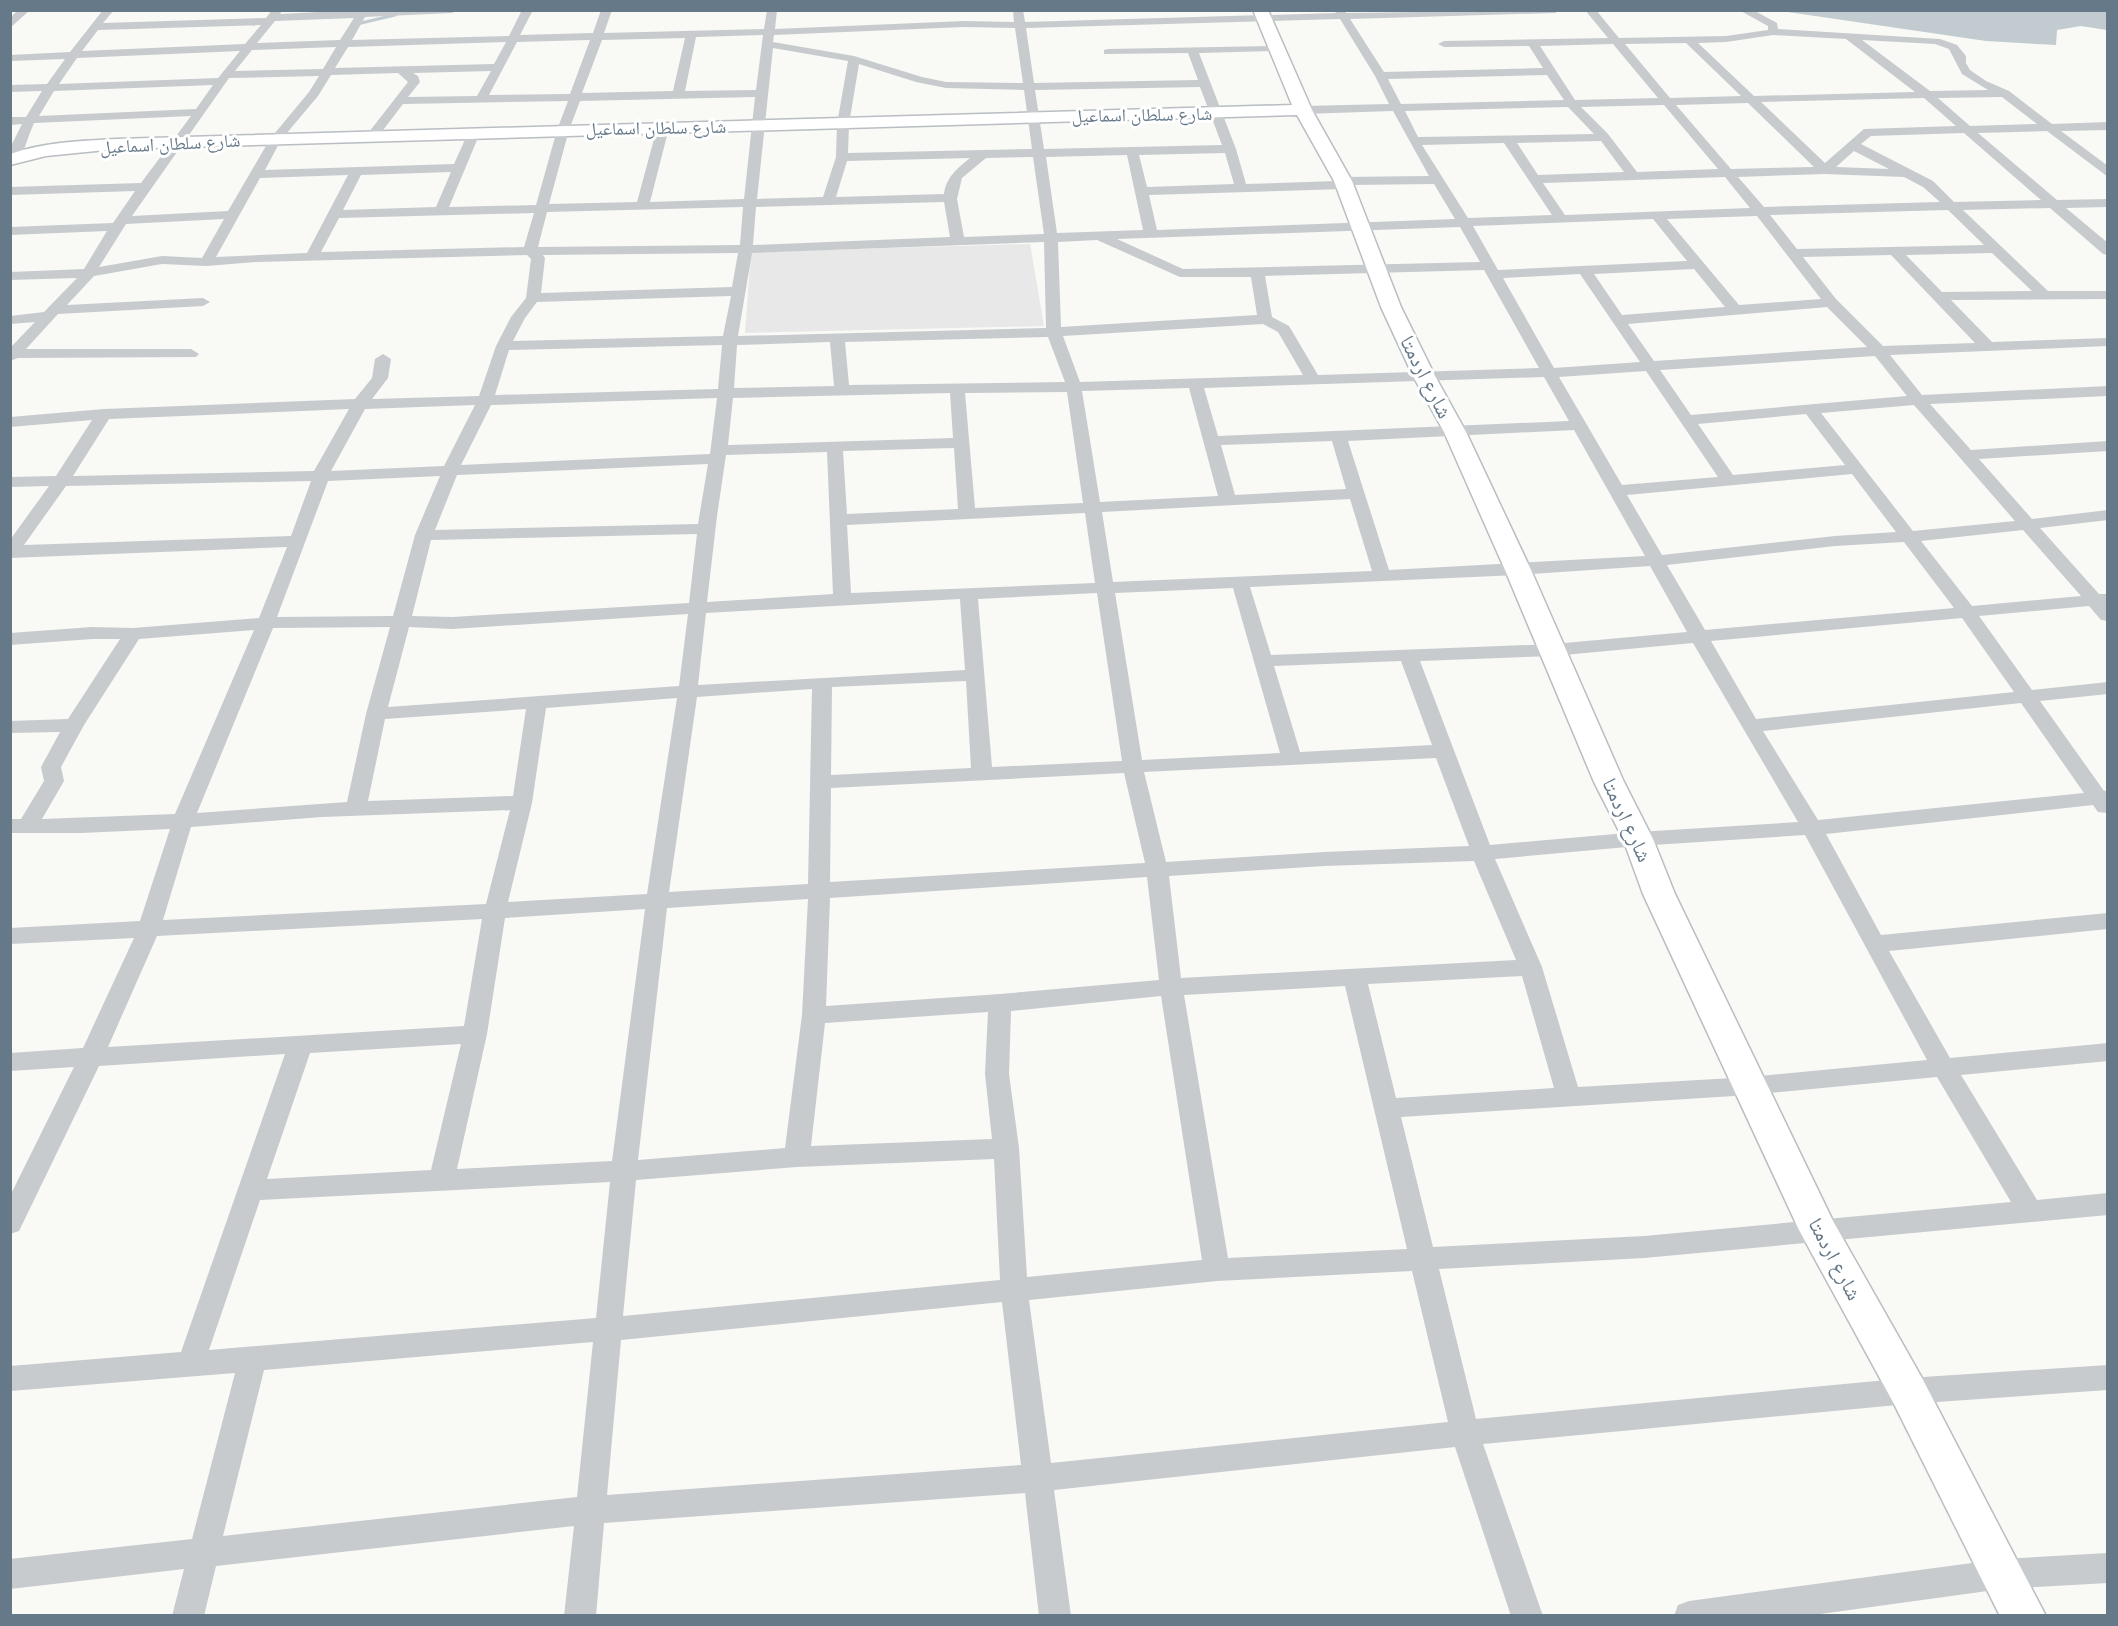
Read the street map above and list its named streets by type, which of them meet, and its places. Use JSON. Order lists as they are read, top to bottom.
{
  "streets": {
    "main road": ["شارع سلطان اسماعيل", "شارع اردمتا"]
  },
  "crossings": [
    ["شارع سلطان اسماعيل", "شارع اردمتا"]
  ]
}
